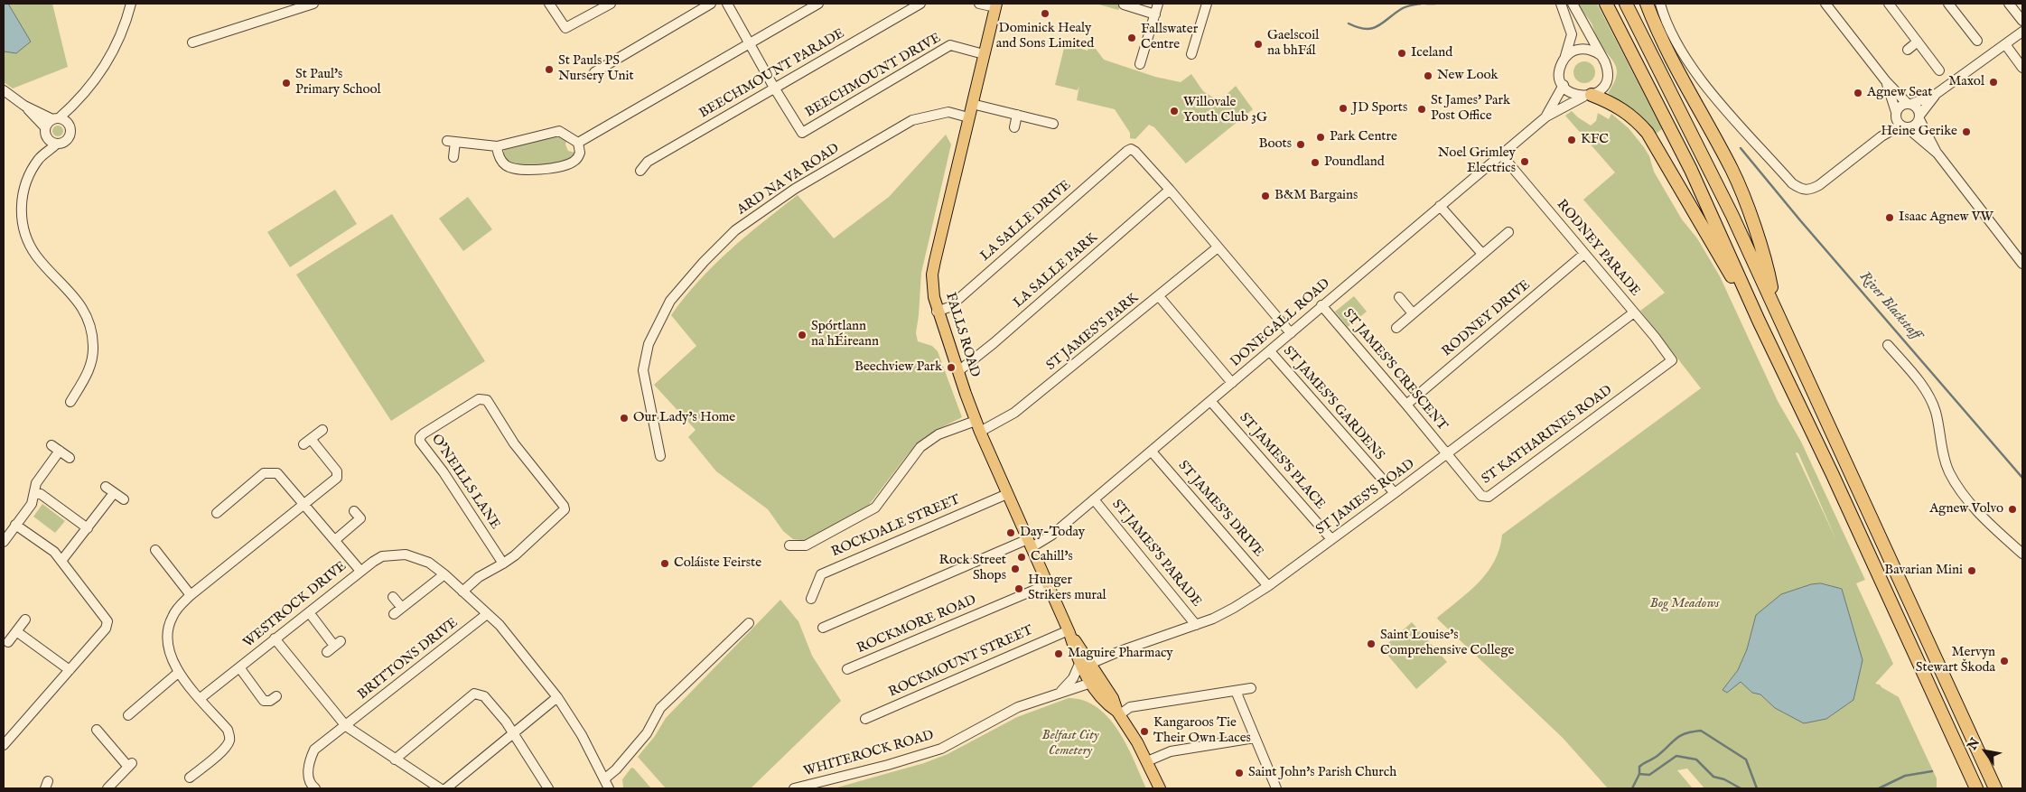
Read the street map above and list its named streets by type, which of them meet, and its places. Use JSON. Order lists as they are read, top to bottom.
{
  "streets": {
    "main road": ["FALLS ROAD"],
    "street": [
      "BEECHMOUNT PARADE",
      "BEECHMOUNT DRIVE",
      "ARD NA VA ROAD",
      "LA SALLE DRIVE",
      "RODNEY PARADE",
      "LA SALLE PARK",
      "RODNEY DRIVE",
      "DONEGALL ROAD",
      "ST JAMES'S PARK",
      "ST JAMES'S CRESCENT",
      "ST JAMES'S GARDENS",
      "ST KATHARINES ROAD",
      "ST JAMES'S PLACE",
      "O'NEILLS LANE",
      "ST JAMES'S ROAD",
      "ST JAMES'S DRIVE",
      "ROCKDALE STREET",
      "ST JAMES'S PARADE",
      "WESTROCK DRIVE",
      "ROCKMORE ROAD",
      "BRITTONS DRIVE",
      "ROCKMOUNT STREET",
      "WHITEROCK ROAD"
    ]
  },
  "crossings": [
    ["BEECHMOUNT PARADE", "BEECHMOUNT DRIVE"],
    ["BEECHMOUNT DRIVE", "FALLS ROAD"],
    ["ARD NA VA ROAD", "FALLS ROAD"],
    ["LA SALLE DRIVE", "LA SALLE PARK"],
    ["LA SALLE DRIVE", "FALLS ROAD"],
    ["RODNEY PARADE", "RODNEY DRIVE"],
    ["RODNEY PARADE", "DONEGALL ROAD"],
    ["RODNEY PARADE", "ST KATHARINES ROAD"],
    ["RODNEY PARADE", "ST JAMES'S ROAD"],
    ["LA SALLE PARK", "FALLS ROAD"],
    ["RODNEY DRIVE", "ST JAMES'S CRESCENT"],
    ["DONEGALL ROAD", "FALLS ROAD"],
    ["DONEGALL ROAD", "ST JAMES'S CRESCENT"],
    ["DONEGALL ROAD", "ST JAMES'S GARDENS"],
    ["DONEGALL ROAD", "ST JAMES'S PLACE"],
    ["DONEGALL ROAD", "ST JAMES'S DRIVE"],
    ["DONEGALL ROAD", "ST JAMES'S PARADE"],
    ["ST JAMES'S PARK", "FALLS ROAD"],
    ["FALLS ROAD", "ST JAMES'S ROAD"],
    ["FALLS ROAD", "ROCKDALE STREET"],
    ["FALLS ROAD", "ROCKMORE ROAD"],
    ["FALLS ROAD", "ROCKMOUNT STREET"],
    ["FALLS ROAD", "WHITEROCK ROAD"],
    ["ST JAMES'S CRESCENT", "ST KATHARINES ROAD"],
    ["ST JAMES'S CRESCENT", "ST JAMES'S ROAD"],
    ["ST JAMES'S GARDENS", "ST JAMES'S ROAD"],
    ["ST KATHARINES ROAD", "ST JAMES'S ROAD"],
    ["ST JAMES'S PLACE", "ST JAMES'S ROAD"],
    ["ST JAMES'S ROAD", "ST JAMES'S DRIVE"],
    ["ST JAMES'S ROAD", "ST JAMES'S PARADE"]
  ],
  "water": ["River Blackstaff"],
  "parks": ["Bog Meadows", "Belfast City Cemetery"],
  "places": [
    "Dominick Healy and Sons Limited",
    "Fallswater Centre",
    "Gaelscoil na bhFál",
    "Iceland",
    "St Pauls PS Nursery Unit",
    "New Look",
    "Maxol",
    "St Paul's Primary School",
    "Agnew Seat",
    "JD Sports",
    "St James' Park Post Office",
    "Willovale Youth Club 3G",
    "Heine Gerike",
    "Park Centre",
    "KFC",
    "Boots",
    "Noel Grimley Electrics",
    "Poundland",
    "B&M Bargains",
    "Isaac Agnew VW",
    "Spórtlann na hÉireann",
    "Beechview Park",
    "Our Lady's Home",
    "Agnew Volvo",
    "Day-Today",
    "Cahill's",
    "Coláiste Feirste",
    "Rock Street Shops",
    "Bavarian Mini",
    "Hunger Strikers mural",
    "Saint Louise's Comprehensive College",
    "Maguire Pharmacy",
    "Mervyn Stewart Škoda",
    "Kangaroos Tie Their Own Laces",
    "Saint John's Parish Church"
  ],
  "north": "top left"
}
